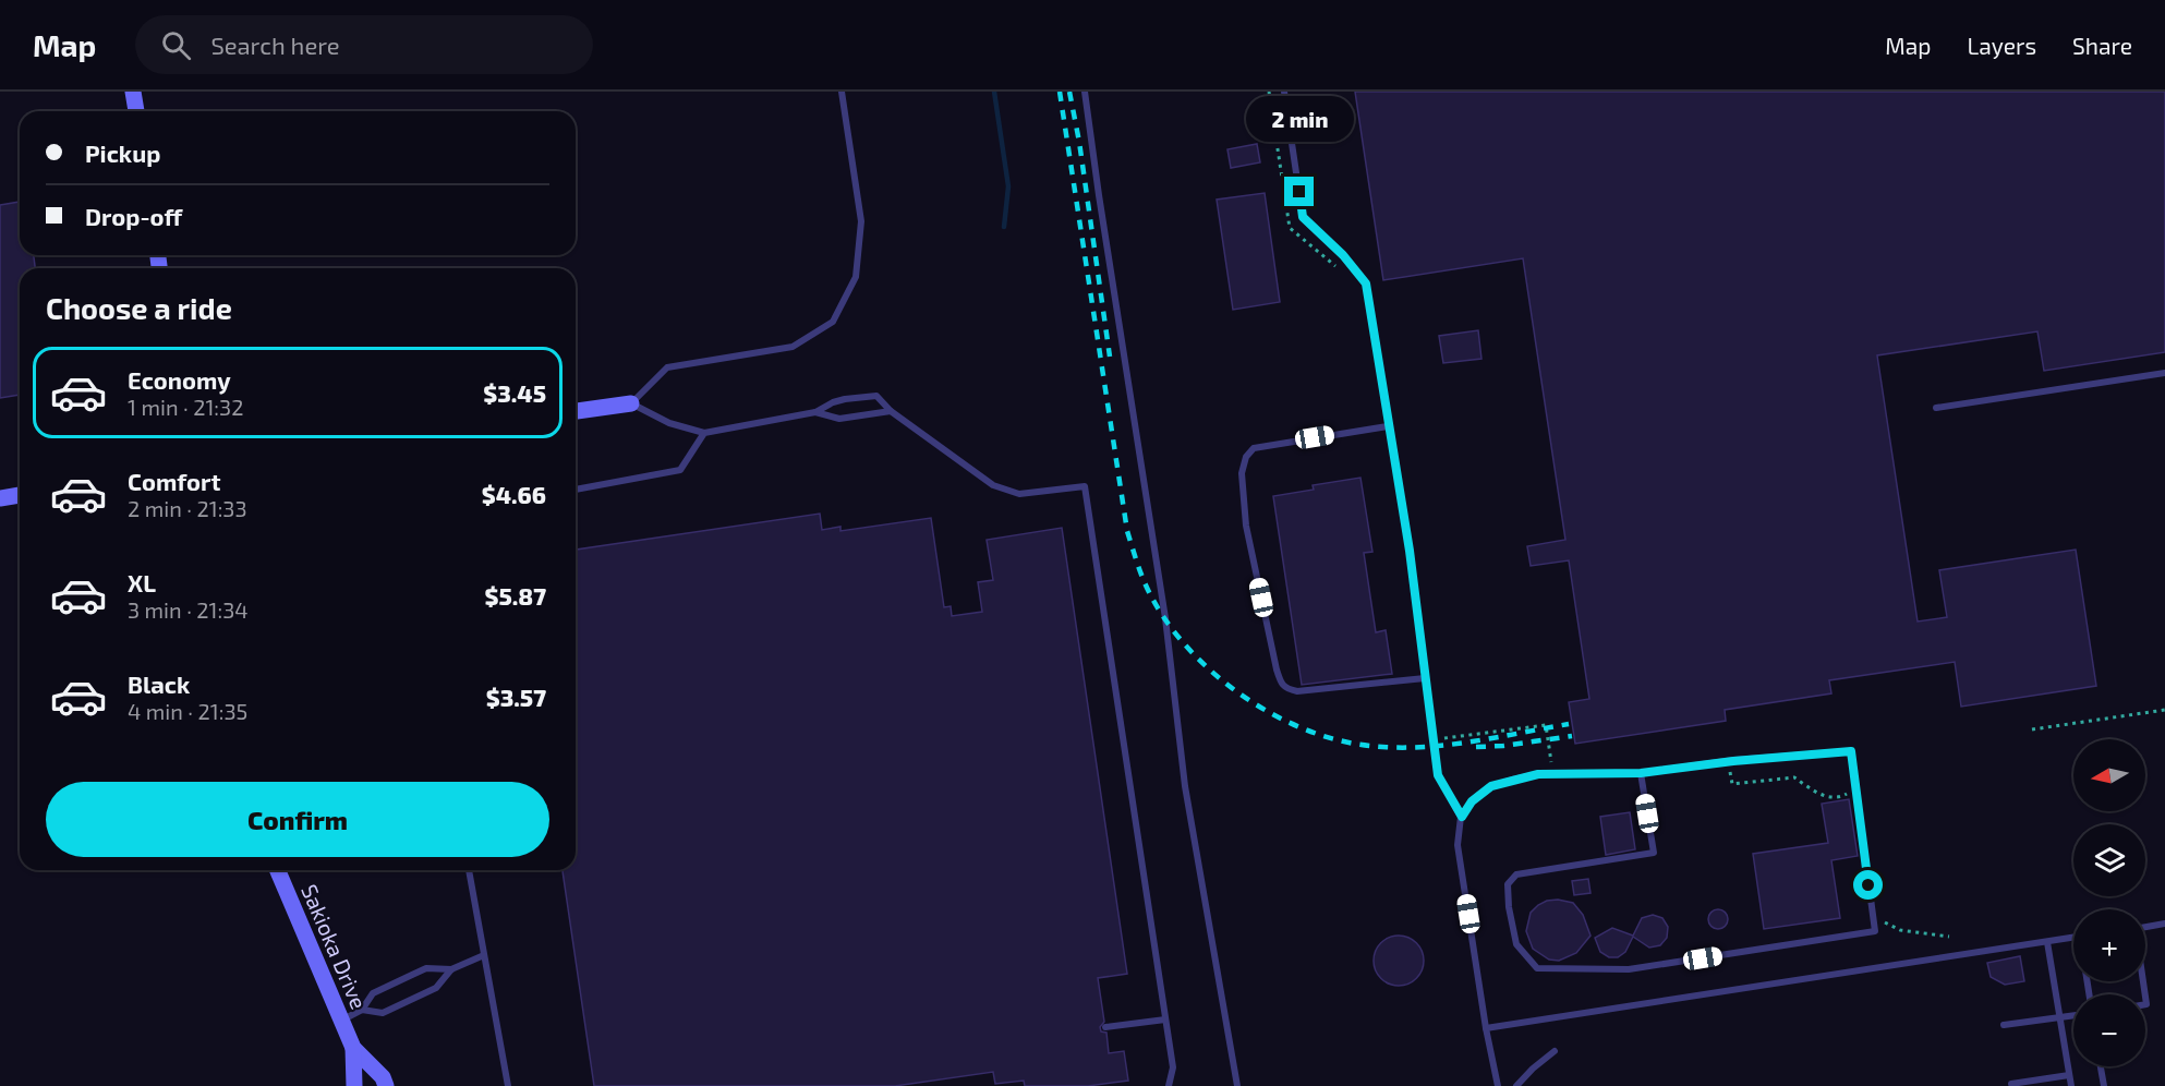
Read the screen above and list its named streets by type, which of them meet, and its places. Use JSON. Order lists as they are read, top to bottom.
{
  "streets": {
    "street": ["Sakioka Drive"]
  },
  "north": "left",
  "page": {
    "header": "Map",
    "search": "Search here",
    "nav": ["Map", "Layers", "Share"],
    "bubble": "2 min",
    "banner": ["Pickup", "Drop-off"],
    "heading": "Choose a ride",
    "list": [
      {
        "name": "Economy",
        "note": "1 min · 21:32",
        "value": "$3.45"
      },
      {
        "name": "Comfort",
        "note": "2 min · 21:33",
        "value": "$4.66"
      },
      {
        "name": "XL",
        "note": "3 min · 21:34",
        "value": "$5.87"
      },
      {
        "name": "Black",
        "note": "4 min · 21:35",
        "value": "$3.57"
      }
    ],
    "map_buttons": ["+", "−"],
    "buttons": "Confirm"
  }
}
